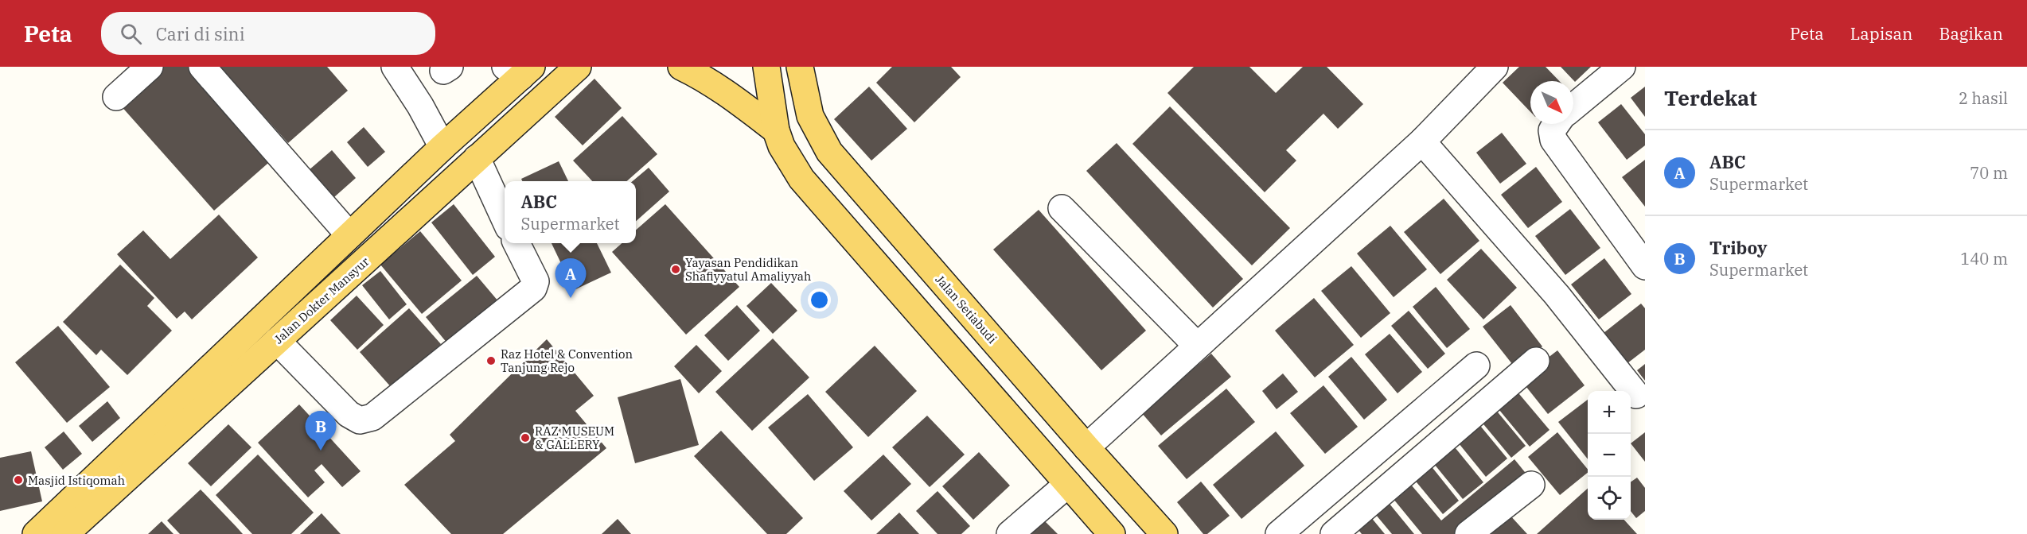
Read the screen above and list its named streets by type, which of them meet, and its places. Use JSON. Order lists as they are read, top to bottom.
{
  "streets": {
    "main road": ["Jalan Dokter Mansyur", "Jalan Setiabudi"]
  },
  "places": [
    "Yayasan Pendidikan Shafiyyatul Amaliyyah",
    "Raz Hotel & Convention Tanjung Rejo",
    "RAZ MUSEUM & GALLERY",
    "Masjid Istiqomah"
  ],
  "north": "bottom right",
  "page": {
    "header": "Peta",
    "search": "Cari di sini",
    "nav": ["Peta", "Lapisan", "Bagikan"],
    "heading": ["Terdekat", "2 hasil"],
    "list": [
      {
        "mark": "A",
        "name": "ABC",
        "note": "Supermarket",
        "value": "70 m"
      },
      {
        "mark": "B",
        "name": "Triboy",
        "note": "Supermarket",
        "value": "140 m"
      }
    ],
    "popup": ["ABC", "Supermarket"],
    "pins": ["A", "B"],
    "map_buttons": ["+", "−"]
  }
}
